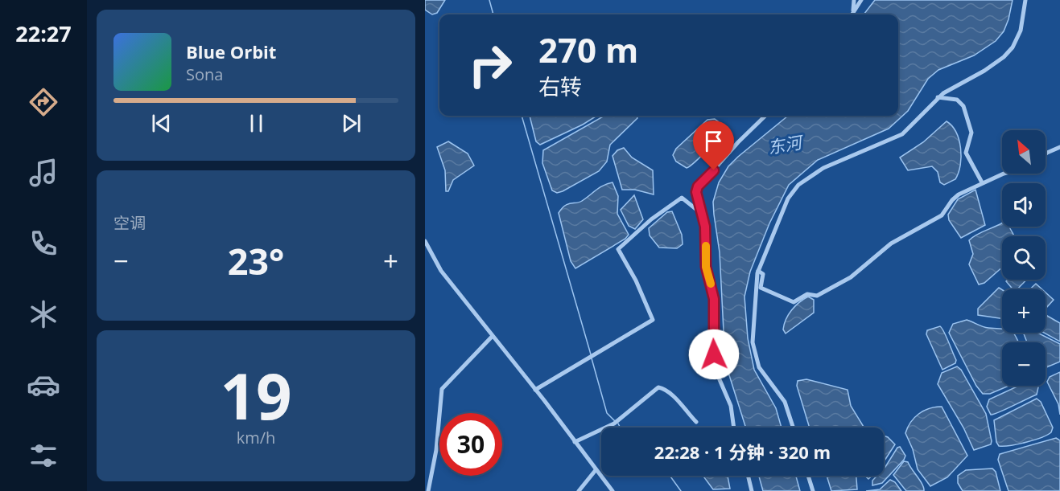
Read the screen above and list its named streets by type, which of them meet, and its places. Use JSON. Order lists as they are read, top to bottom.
{
  "water": ["东河"],
  "north": "top left",
  "page": {
    "tabs": "22:27",
    "turn": ["270 m", "右转"],
    "song": ["Blue Orbit", "Sona"],
    "map_buttons": ["+", "−"],
    "tile": [
      "空调",
      ["19", "km/h"]
    ],
    "heat": ["−", "23°", "+"],
    "limit": "30",
    "trip": "22:28 · 1 分钟 · 320 m"
  }
}
